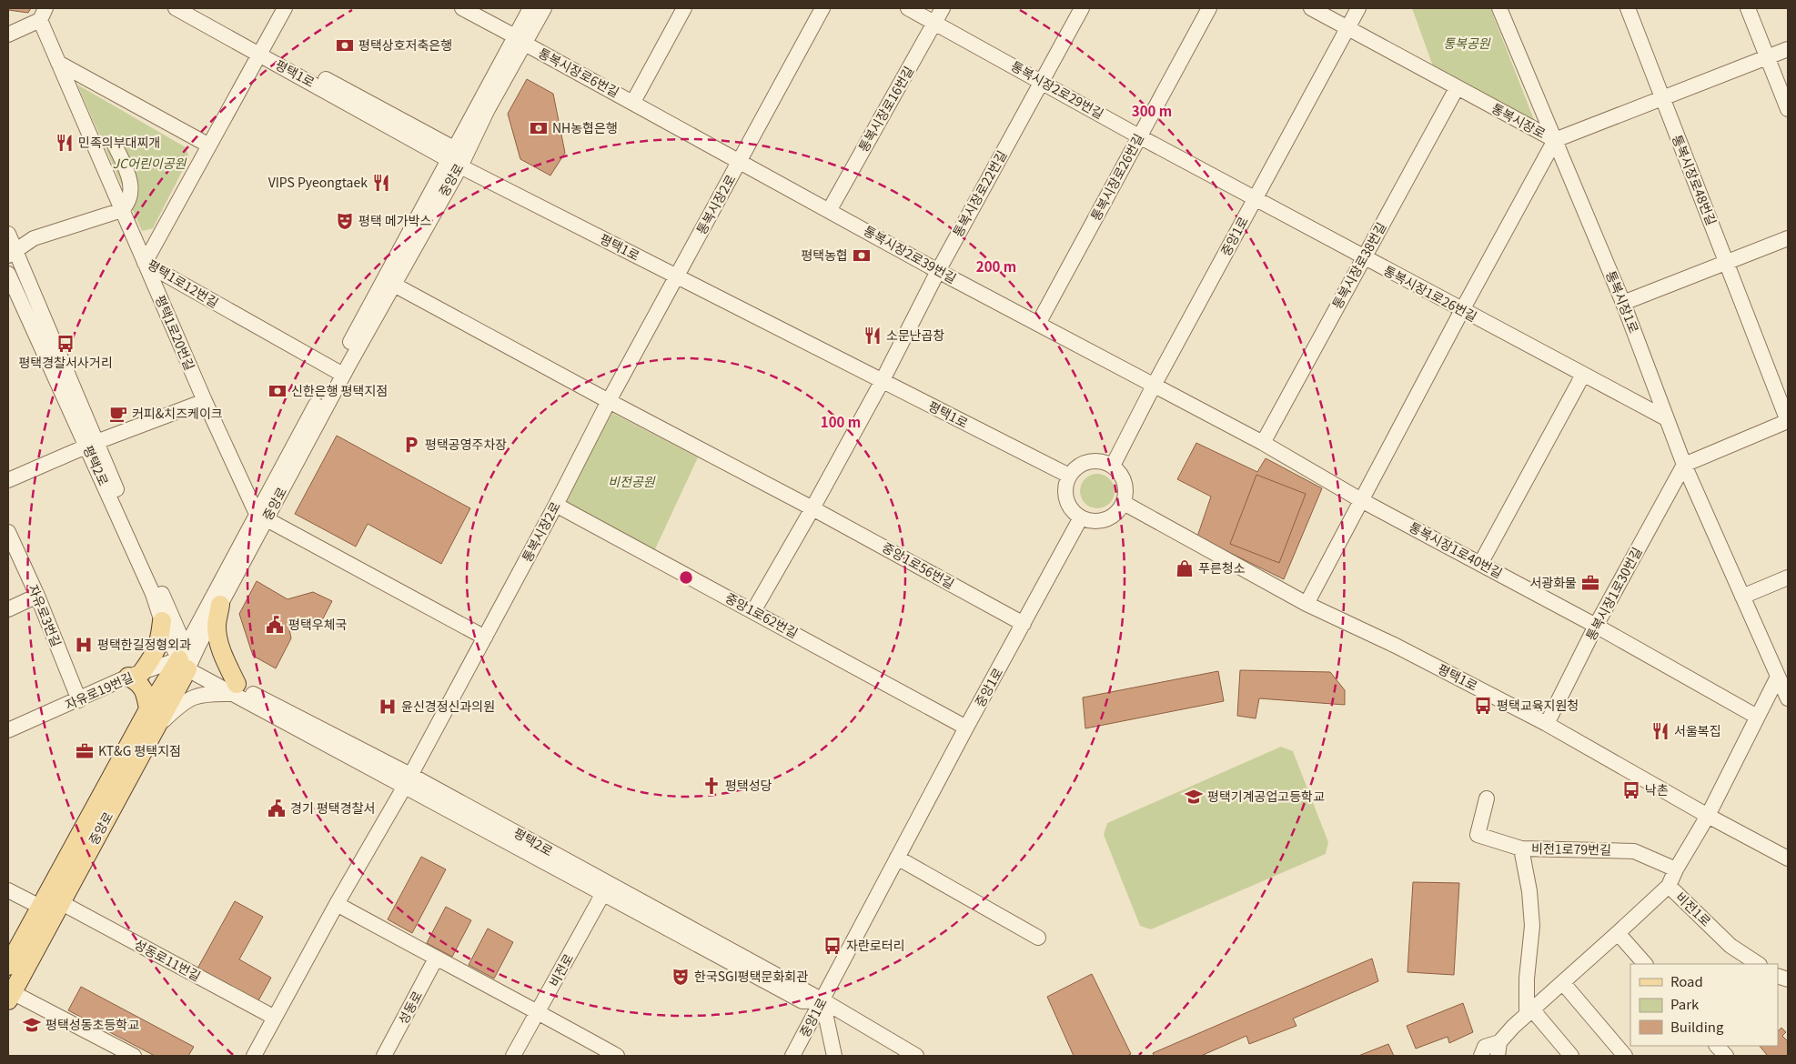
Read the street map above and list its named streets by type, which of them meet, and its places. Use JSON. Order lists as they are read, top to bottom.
{
  "streets": {
    "main road": ["중앙로"],
    "street": [
      "통복시장로6번길",
      "평택1로",
      "통복시장2로29번길",
      "통복시장로16번길",
      "통복시장로",
      "통복시장로26번길",
      "통복시장로48번길",
      "통복시장로22번길",
      "통복시장2로",
      "중앙1로",
      "통복시장2로39번길",
      "통복시장로38번길",
      "평택1로12번길",
      "통복시장1로26번길",
      "통복시장1로",
      "평택1로20번길",
      "평택2로",
      "통복시장1로40번길",
      "중앙1로56번길",
      "통복시장1로30번길",
      "자유로3번길",
      "중앙1로62번길",
      "자유로19번길",
      "비전1로79번길",
      "비전1로",
      "성동로11번길",
      "비전로",
      "성동로"
    ]
  },
  "crossings": [
    ["통복시장로6번길", "중앙로"],
    ["통복시장로6번길", "통복시장2로"],
    ["통복시장로6번길", "통복시장2로39번길"],
    ["평택1로", "중앙로"],
    ["평택1로", "통복시장로22번길"],
    ["평택1로", "통복시장2로"],
    ["평택1로", "중앙1로"],
    ["평택1로", "통복시장1로30번길"],
    ["평택1로", "비전1로"],
    ["통복시장2로29번길", "통복시장로16번길"],
    ["통복시장2로29번길", "통복시장로26번길"],
    ["통복시장2로29번길", "통복시장로22번길"],
    ["통복시장2로29번길", "중앙1로"],
    ["통복시장2로29번길", "통복시장1로26번길"],
    ["통복시장로16번길", "통복시장2로39번길"],
    ["통복시장로", "통복시장로48번길"],
    ["통복시장로", "중앙1로"],
    ["통복시장로", "통복시장로38번길"],
    ["통복시장로", "통복시장1로"],
    ["통복시장로26번길", "통복시장2로39번길"],
    ["중앙로", "평택1로12번길"],
    ["중앙로", "평택1로20번길"],
    ["중앙로", "평택2로"],
    ["중앙로", "자유로19번길"],
    ["중앙로", "성동로11번길"],
    ["통복시장로22번길", "통복시장2로39번길"],
    ["통복시장2로", "통복시장2로39번길"],
    ["통복시장2로", "평택2로"],
    ["통복시장2로", "중앙1로56번길"],
    ["통복시장2로", "중앙1로62번길"],
    ["중앙1로", "통복시장2로39번길"],
    ["중앙1로", "통복시장1로26번길"],
    ["중앙1로", "평택2로"],
    ["중앙1로", "통복시장1로40번길"],
    ["중앙1로", "중앙1로56번길"],
    ["중앙1로", "중앙1로62번길"],
    ["통복시장2로39번길", "통복시장1로40번길"],
    ["통복시장로38번길", "통복시장1로26번길"],
    ["통복시장로38번길", "통복시장1로40번길"],
    ["평택1로12번길", "평택1로20번길"],
    ["통복시장1로26번길", "통복시장1로"],
    ["통복시장1로", "통복시장1로30번길"],
    ["평택2로", "자유로19번길"],
    ["평택2로", "비전로"],
    ["통복시장1로40번길", "통복시장1로30번길"],
    ["자유로3번길", "자유로19번길"],
    ["비전1로79번길", "비전1로"]
  ],
  "parks": ["통복공원", "JC어린이공원", "비전공원"],
  "places": {
    "bank": [
      "평택상호저축은행",
      "NH농협은행",
      "평택농협",
      "신한은행 평택지점"
    ],
    "restaurant": [
      "민족의부대찌개",
      "VIPS Pyeongtaek",
      "소문난곱창",
      "서울복집"
    ],
    "theatre": ["평택 메가박스", "한국SGI평택문화회관"],
    "bus stop": [
      "평택경찰서사거리",
      "평택교육지원청",
      "낙촌",
      "자란로터리"
    ],
    "cafe": ["커피&치즈케이크"],
    "parking": ["평택공영주차장"],
    "shop": ["푸른청소"],
    "office": ["서광화물", "KT&G 평택지점"],
    "public building": ["평택우체국", "경기 평택경찰서"],
    "hospital": ["평택한길정형외과", "윤신경정신과의원"],
    "church": ["평택성당"],
    "school or university": ["평택기계공업고등학교", "평택성동초등학교"]
  },
  "legend": ["Road", "Park", "Building"],
  "rings": ["300 m", "200 m", "100 m"]
}
